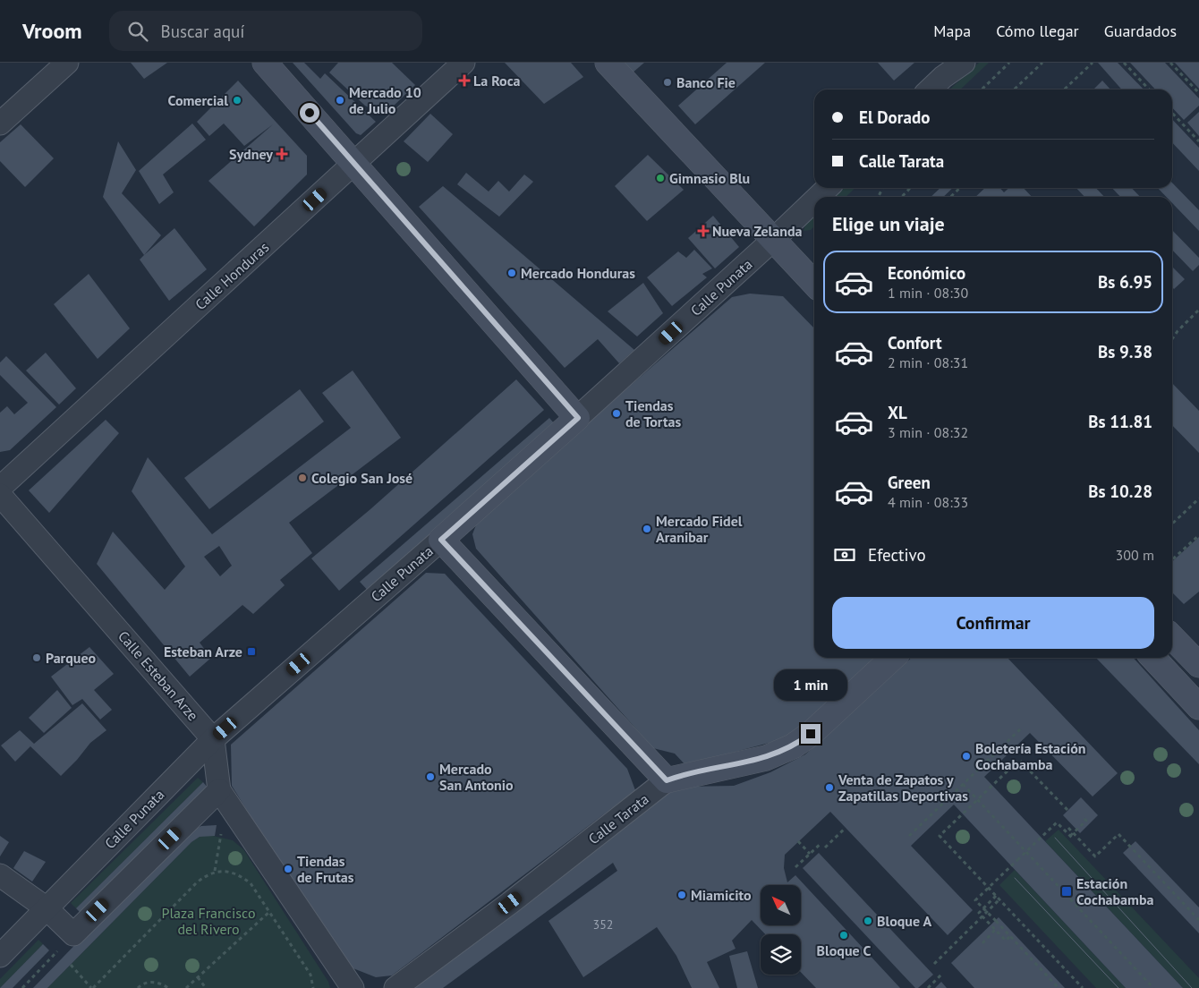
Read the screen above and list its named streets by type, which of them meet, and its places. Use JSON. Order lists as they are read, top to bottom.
{
  "streets": {
    "main road": ["Calle Punata", "Calle Tarata"],
    "street": ["Calle Honduras", "Calle Esteban Arze"]
  },
  "crossings": [
    ["Calle Punata", "Calle Esteban Arze"]
  ],
  "parks": ["Plaza Francisco del Rivero"],
  "places": {
    "health": ["La Roca", "Sydney", "Nueva Zelanda"],
    "other": [
      "Banco Fie",
      "Comercial",
      "Mercado 10 de Julio",
      "Gimnasio Blu",
      "Mercado Honduras",
      "Tiendas de Tortas",
      "Colegio San José",
      "Mercado Fidel Aranibar",
      "Parqueo",
      "Boletería Estación Cochabamba",
      "Mercado San Antonio",
      "Venta de Zapatos y Zapatillas Deportivas",
      "Tiendas de Frutas",
      "Miamicito",
      "Bloque A",
      "Bloque C"
    ],
    "transit": ["Esteban Arze", "Estación Cochabamba"]
  },
  "house_numbers": ["352"],
  "north": "top left",
  "page": {
    "header": "Vroom",
    "search": "Buscar aquí",
    "nav": ["Mapa", "Cómo llegar", "Guardados"],
    "banner": ["El Dorado", "Calle Tarata"],
    "heading": "Elige un viaje",
    "list": [
      {
        "name": "Económico",
        "note": "1 min · 08:30",
        "value": "Bs 6.95"
      },
      {
        "name": "Confort",
        "note": "2 min · 08:31",
        "value": "Bs 9.38"
      },
      {
        "name": "XL",
        "note": "3 min · 08:32",
        "value": "Bs 11.81"
      },
      {
        "name": "Green",
        "note": "4 min · 08:33",
        "value": "Bs 10.28"
      }
    ],
    "pay": ["Efectivo", "300 m"],
    "buttons": "Confirmar",
    "bubble": "1 min"
  }
}
